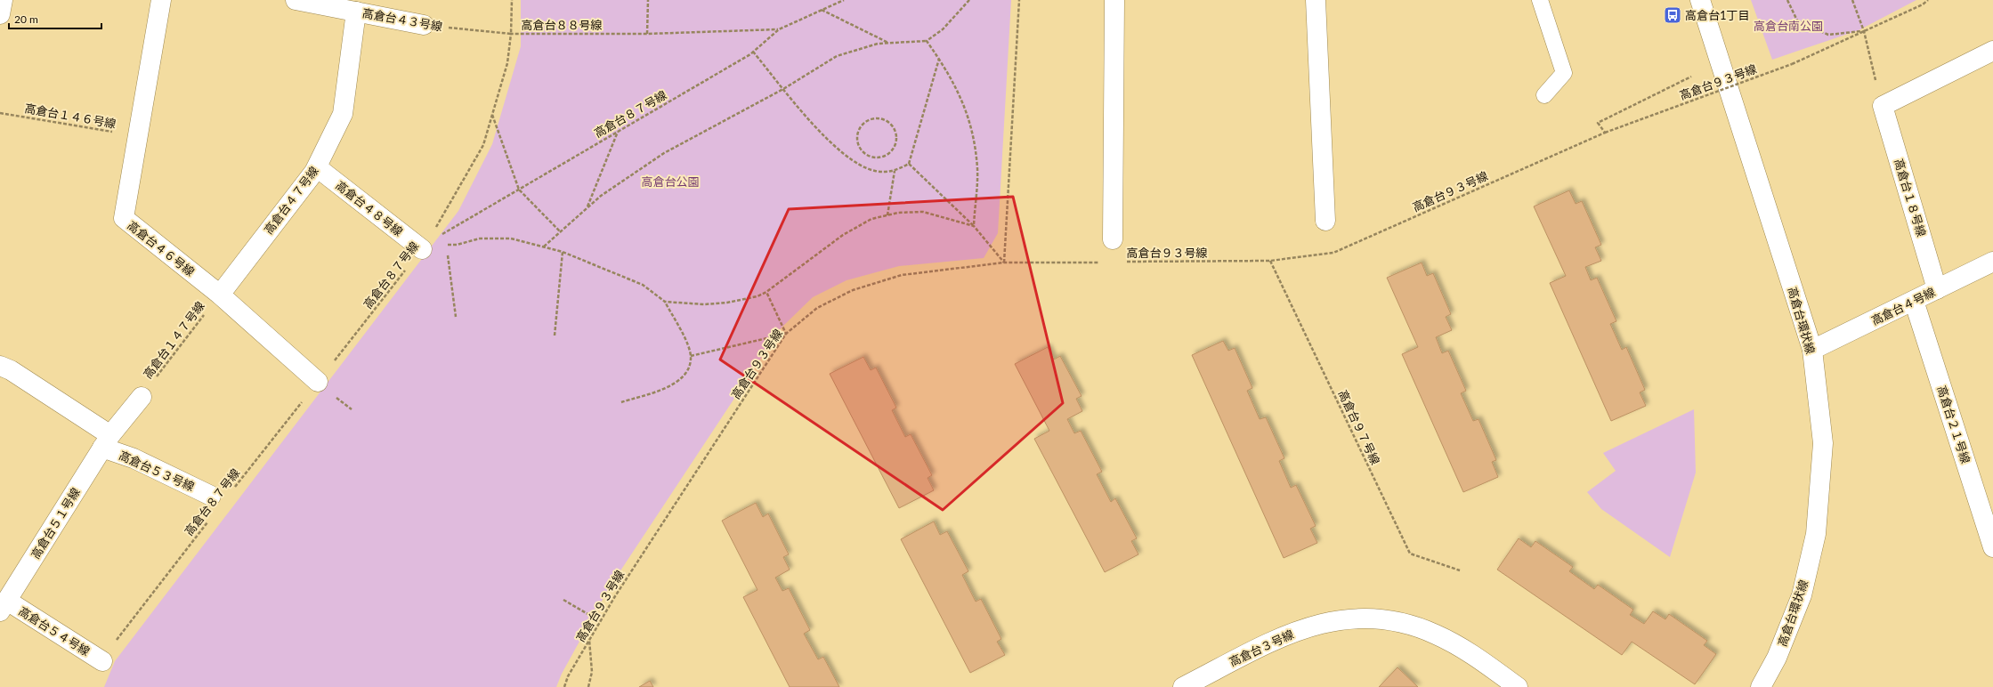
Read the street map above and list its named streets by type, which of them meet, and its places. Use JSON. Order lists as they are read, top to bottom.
{
  "streets": {
    "street": [
      "高倉台４３号線",
      "高倉台１８号線",
      "高倉台４７号線",
      "高倉台４８号線",
      "高倉台４６号線",
      "高倉台４号線",
      "高倉台環状線",
      "高倉台２１号線",
      "高倉台５３号線",
      "高倉台５１号線",
      "高倉台５４号線",
      "高倉台３号線"
    ],
    "path": [
      "高倉台８８号線",
      "高倉台９３号線",
      "高倉台８７号線",
      "高倉台１４６号線",
      "高倉台１４７号線",
      "高倉台９７号線"
    ]
  },
  "crossings": [
    ["高倉台４３号線", "高倉台８８号線"],
    ["高倉台４３号線", "高倉台４７号線"],
    ["高倉台８８号線", "高倉台８７号線"],
    ["高倉台８８号線", "高倉台４８号線"],
    ["高倉台９３号線", "高倉台９７号線"],
    ["高倉台８７号線", "高倉台４８号線"],
    ["高倉台８７号線", "高倉台４６号線"],
    ["高倉台８７号線", "高倉台５４号線"],
    ["高倉台１４６号線", "高倉台４６号線"],
    ["高倉台１８号線", "高倉台４号線"],
    ["高倉台４７号線", "高倉台４８号線"],
    ["高倉台４７号線", "高倉台４６号線"],
    ["高倉台４７号線", "高倉台１４７号線"],
    ["高倉台４６号線", "高倉台１４７号線"],
    ["高倉台４号線", "高倉台環状線"],
    ["高倉台４号線", "高倉台２１号線"],
    ["高倉台１４７号線", "高倉台５１号線"],
    ["高倉台５３号線", "高倉台５１号線"],
    ["高倉台５１号線", "高倉台５４号線"]
  ],
  "parks": ["高倉台南公園", "高倉台公園"],
  "places": {
    "bus stop": ["高倉台1丁目"]
  },
  "scale_bar": "20 m"
}
